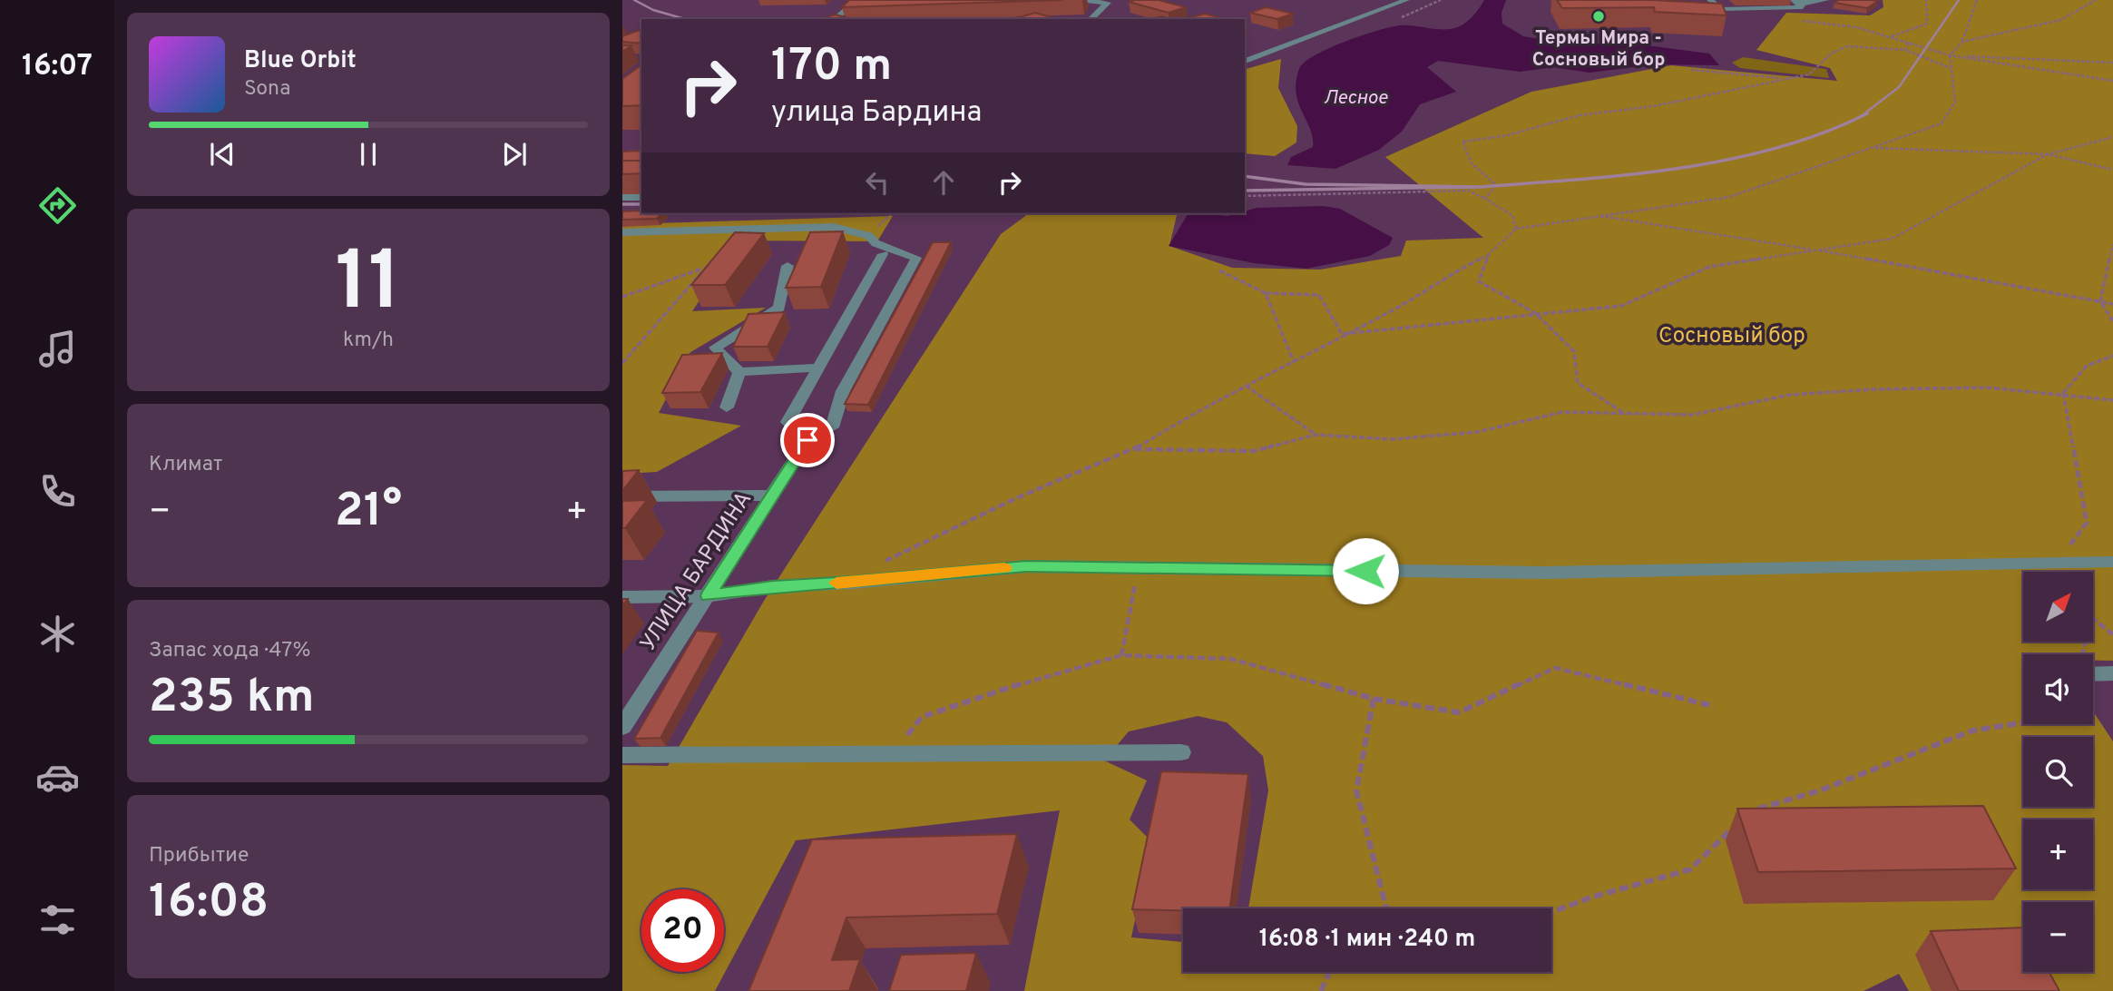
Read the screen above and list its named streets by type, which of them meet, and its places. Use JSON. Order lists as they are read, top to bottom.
{
  "streets": {
    "street": ["УЛИЦА БАРДИНА"]
  },
  "water": ["Лесное"],
  "parks": ["Сосновый бор"],
  "places": ["Термы Мира - Сосновый бор"],
  "north": "top right",
  "page": {
    "tabs": "16:07",
    "turn": ["170 m", "улица Бардина"],
    "song": ["Blue Orbit", "Sona"],
    "tile": [
      ["11", "km/h"],
      "Климат",
      ["Запас хода · 47%", "235 km"],
      ["Прибытие", "16:08"]
    ],
    "heat": ["−", "21°", "+"],
    "map_buttons": ["+", "−"],
    "limit": "20",
    "trip": "16:08 · 1 мин · 240 m"
  }
}
